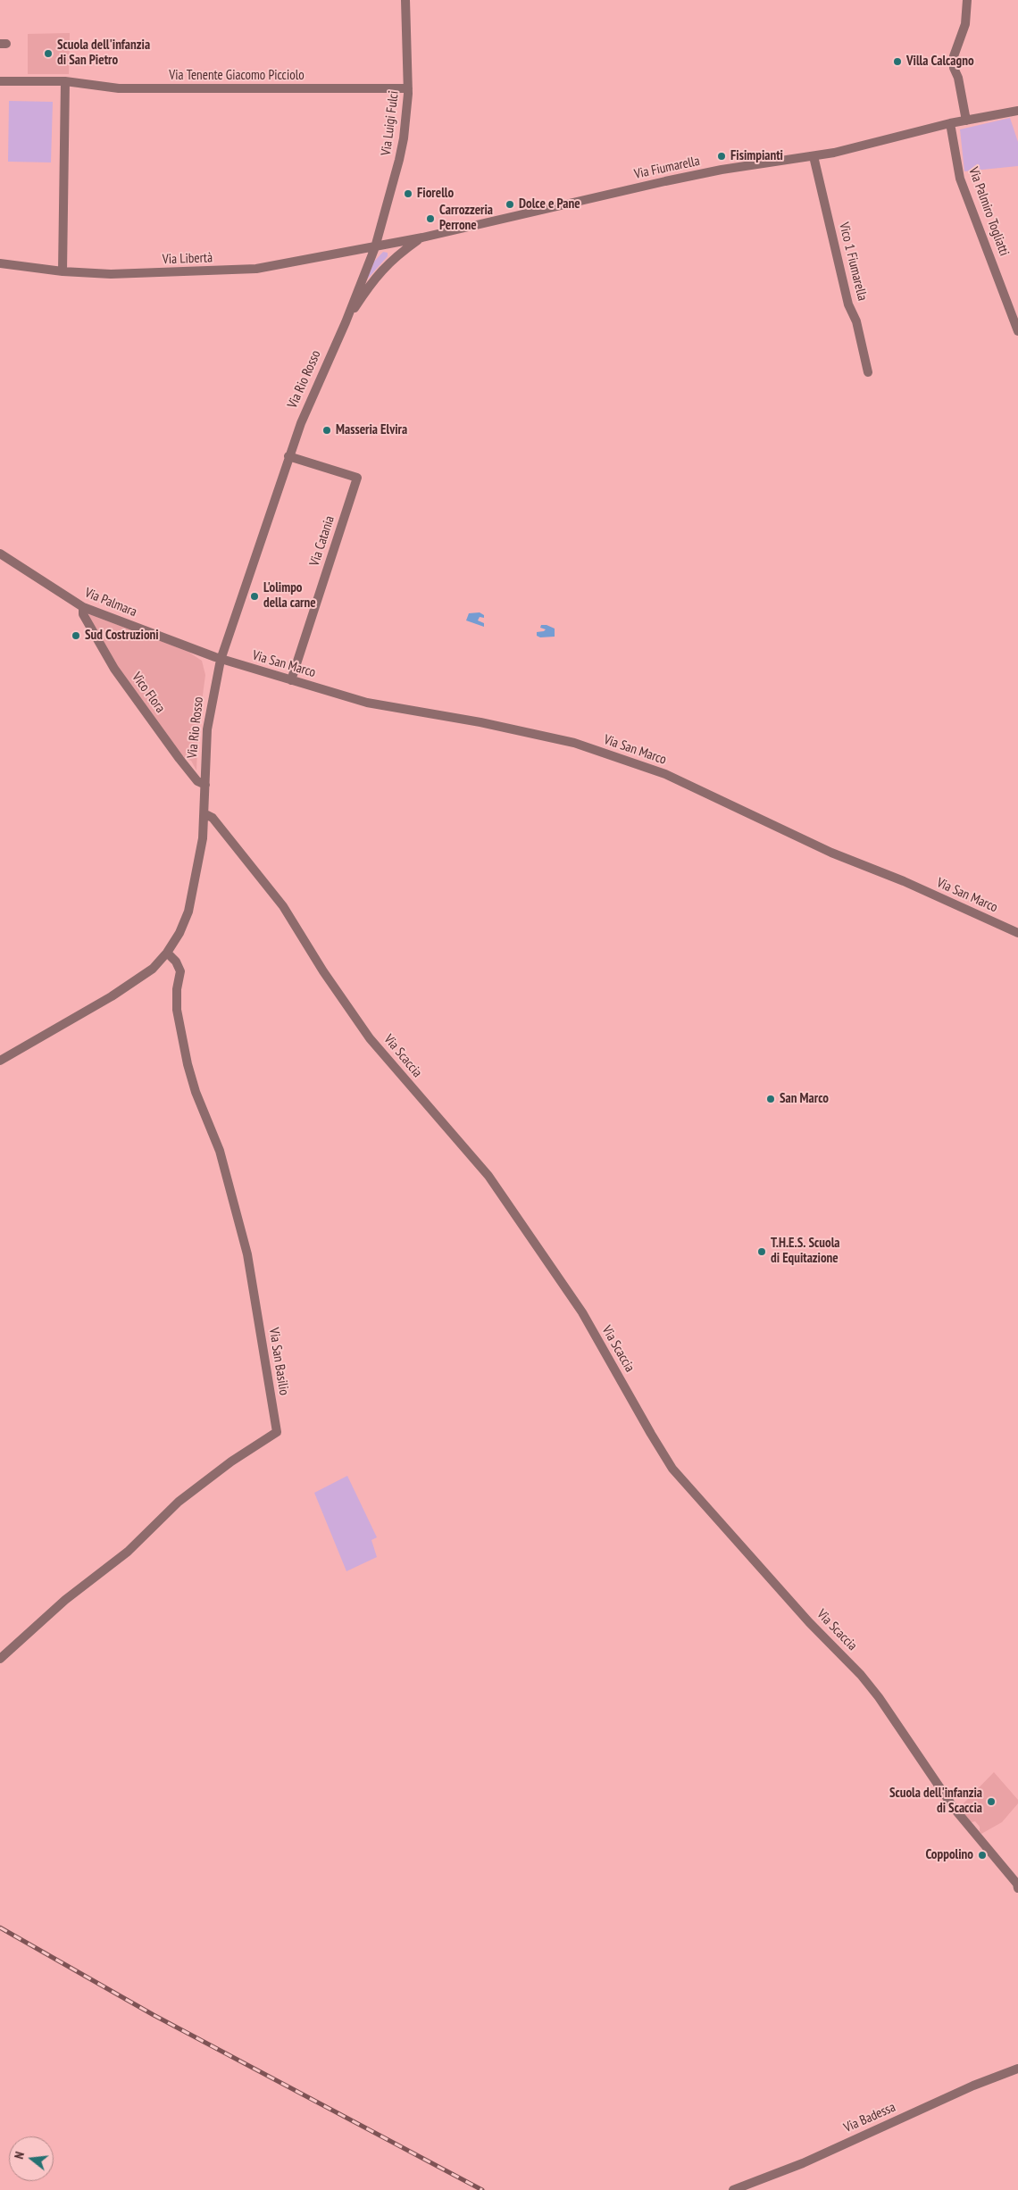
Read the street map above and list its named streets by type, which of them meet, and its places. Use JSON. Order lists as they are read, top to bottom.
{
  "streets": {
    "street": [
      "Via Tenente Giacomo Picciolo",
      "Via Luigi Fulci",
      "Via Fiumarella",
      "Via Palmiro Togliatti",
      "Via Libertà",
      "Vico 1 Fiumarella",
      "Via Rio Rosso",
      "Via Catania",
      "Via Palmara",
      "Via San Marco",
      "Vico Flora",
      "Via Scaccia",
      "Via San Basilio",
      "Via Badessa"
    ]
  },
  "crossings": [
    ["Via Tenente Giacomo Picciolo", "Via Luigi Fulci"],
    ["Via Luigi Fulci", "Via Fiumarella"],
    ["Via Luigi Fulci", "Via Libertà"],
    ["Via Luigi Fulci", "Via Rio Rosso"],
    ["Via Fiumarella", "Via Palmiro Togliatti"],
    ["Via Fiumarella", "Via Libertà"],
    ["Via Fiumarella", "Vico 1 Fiumarella"],
    ["Via Rio Rosso", "Via Catania"],
    ["Via Rio Rosso", "Via Palmara"],
    ["Via Rio Rosso", "Via San Marco"],
    ["Via Rio Rosso", "Vico Flora"],
    ["Via Rio Rosso", "Via Scaccia"],
    ["Via Rio Rosso", "Via San Basilio"],
    ["Via Catania", "Via San Marco"],
    ["Via Palmara", "Via San Marco"],
    ["Via Palmara", "Vico Flora"]
  ],
  "places": [
    "Scuola dell'infanzia di San Pietro",
    "Villa Calcagno",
    "Fisimpianti",
    "Fiorello",
    "Dolce e Pane",
    "Carrozzeria Perrone",
    "Masseria Elvira",
    "L'olimpo della carne",
    "Sud Costruzioni",
    "San Marco",
    "T.H.E.S. Scuola di Equitazione",
    "Scuola dell'infanzia di Scaccia",
    "Coppolino"
  ],
  "north": "left"
}
